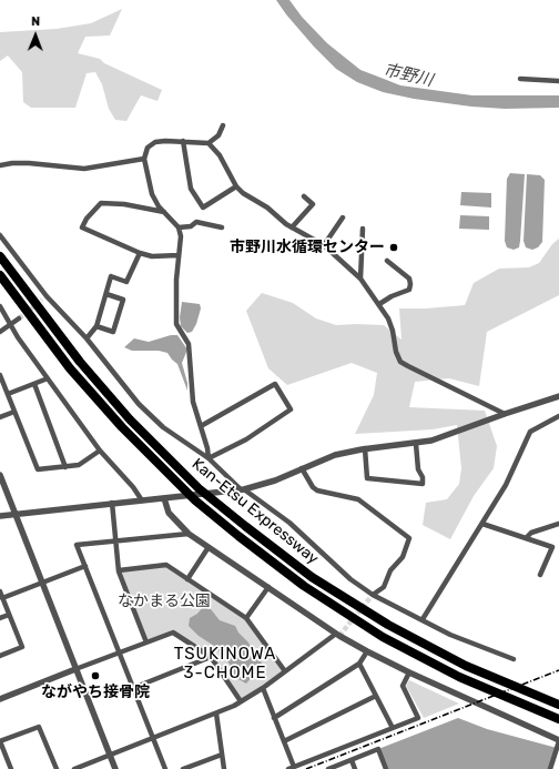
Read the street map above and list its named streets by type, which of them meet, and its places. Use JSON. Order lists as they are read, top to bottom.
{
  "streets": {
    "highway": ["Kan-Etsu Expressway"]
  },
  "districts": ["TSUKINOWA 3-CHOME"],
  "water": ["市野川"],
  "parks": ["なかまる公園"],
  "places": ["市野川水循環センター", "ながやち接骨院"],
  "north": "top"
}
